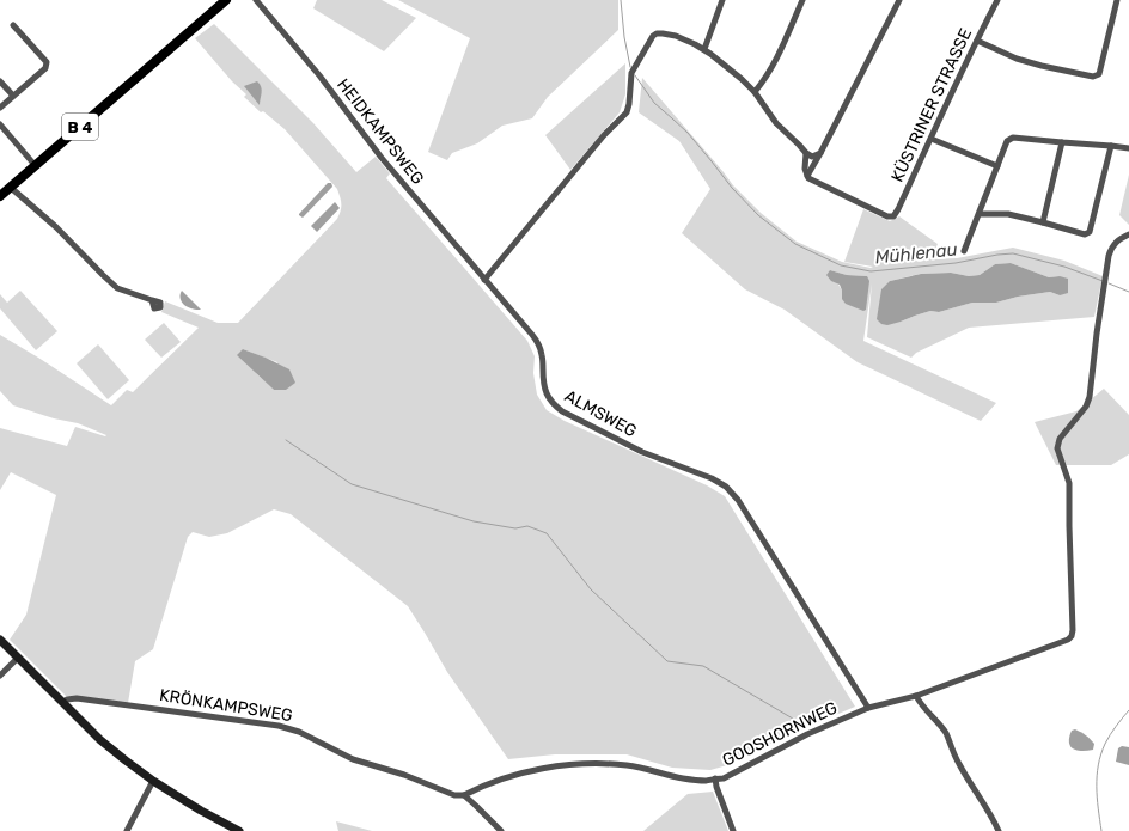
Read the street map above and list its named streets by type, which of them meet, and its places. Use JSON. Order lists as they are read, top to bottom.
{
  "streets": {
    "main road": ["B 4"],
    "street": [
      "KÜSTRINER STRASSE",
      "HEIDKAMPSWEG",
      "ALMSWEG",
      "KRÖNKAMPSWEG",
      "GOOSHORNWEG"
    ]
  },
  "crossings": [
    ["HEIDKAMPSWEG", "ALMSWEG"],
    ["ALMSWEG", "GOOSHORNWEG"],
    ["KRÖNKAMPSWEG", "GOOSHORNWEG"]
  ],
  "water": ["Mühlenau"]
}
